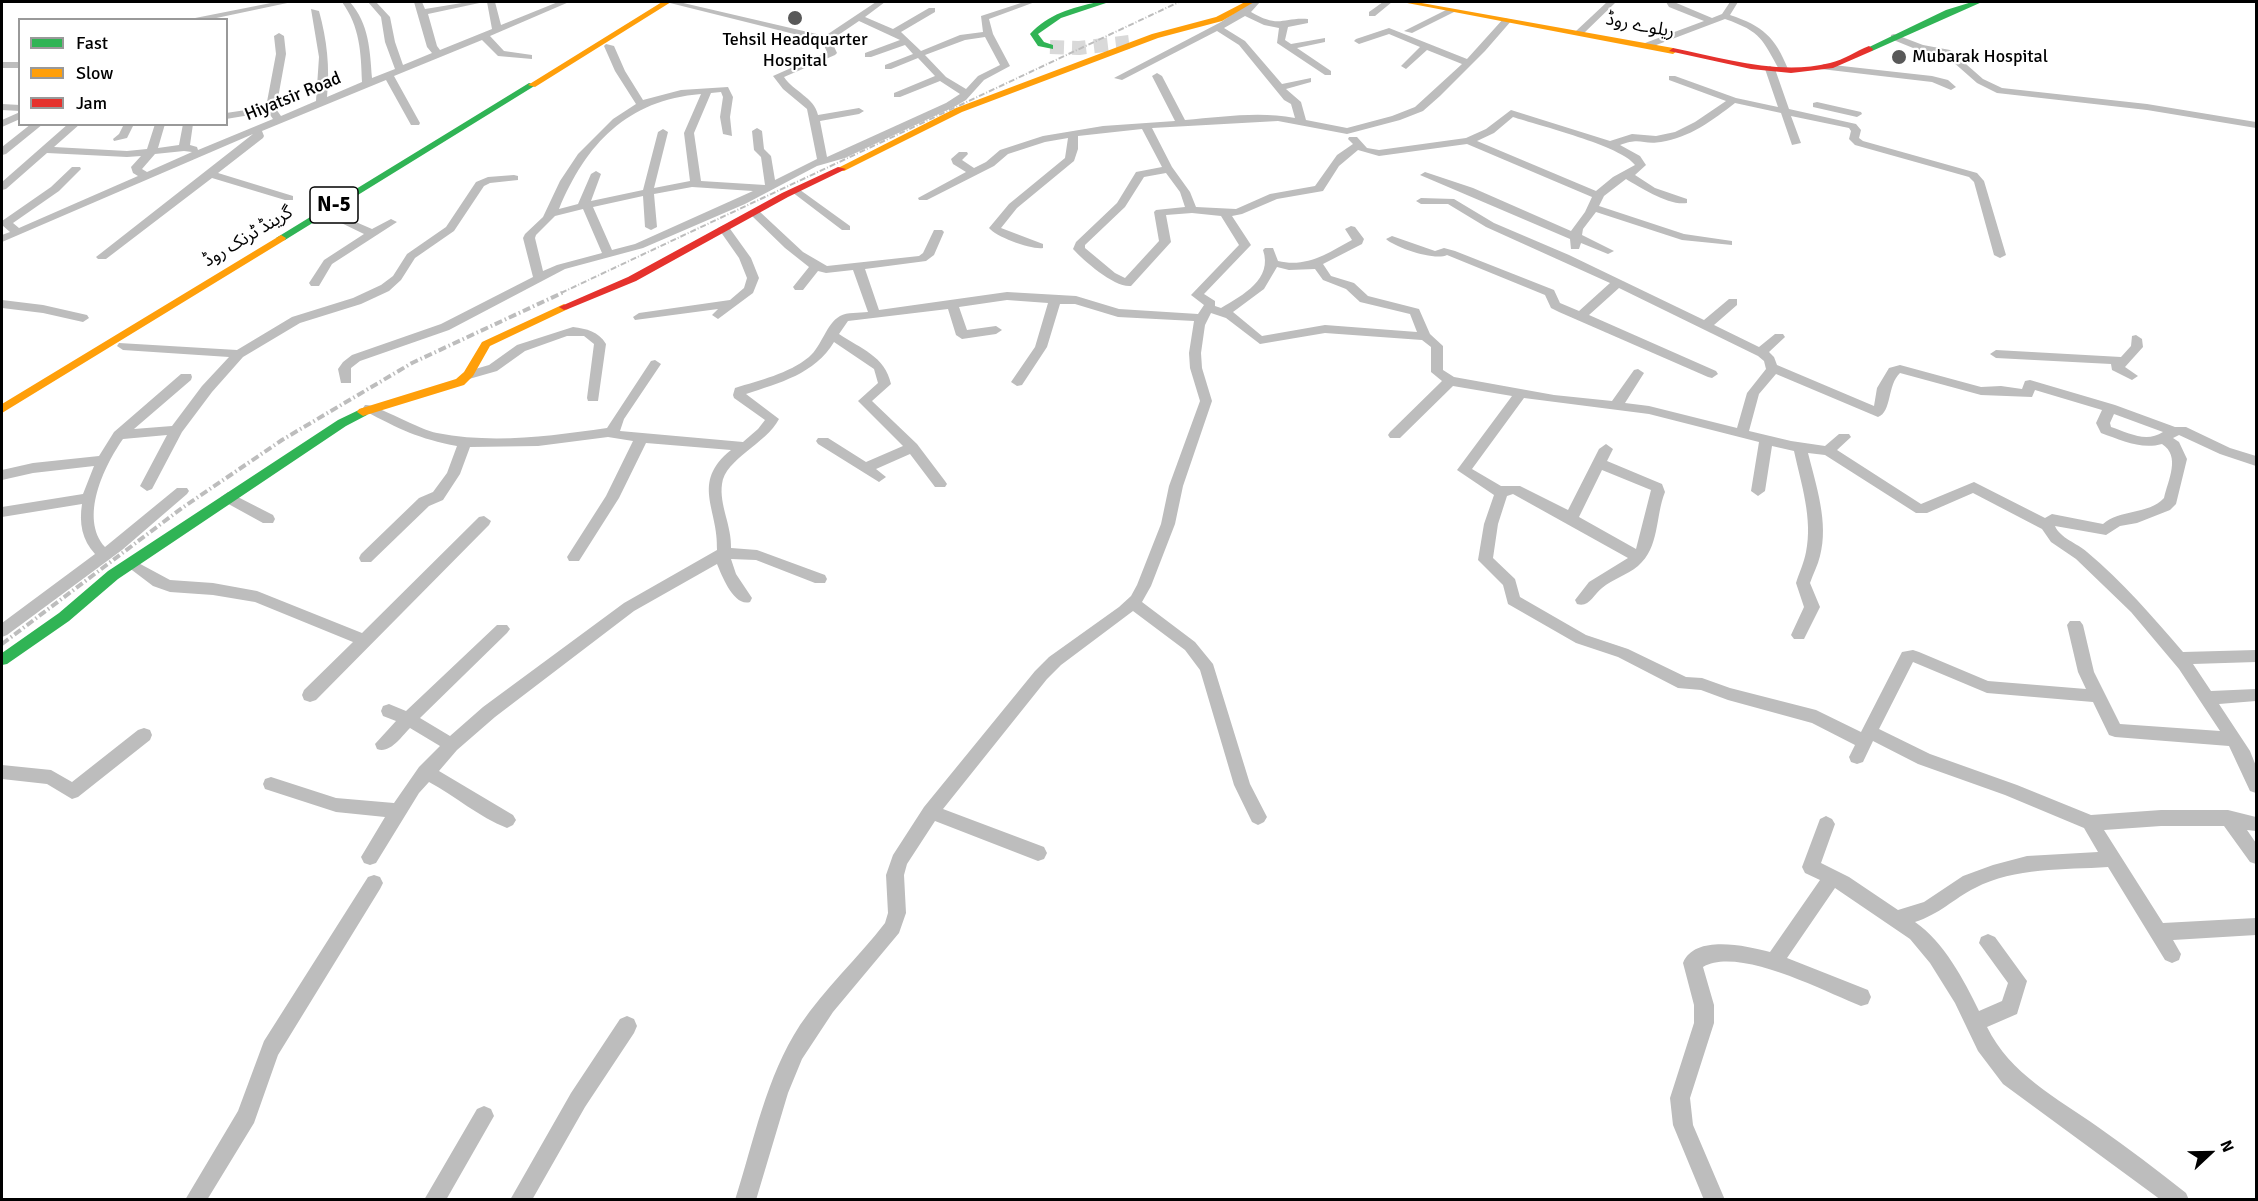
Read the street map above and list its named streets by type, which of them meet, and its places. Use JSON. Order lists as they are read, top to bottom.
{
  "streets": {
    "main road": ["ریلوے روڈ", "N-5", "گرینڈ ٹرنک روڈ"],
    "street": ["Hiyatsir Road"]
  },
  "places": ["Tehsil Headquarter Hospital", "Mubarak Hospital"],
  "legend": ["Fast", "Slow", "Jam"],
  "north": "right"
}
